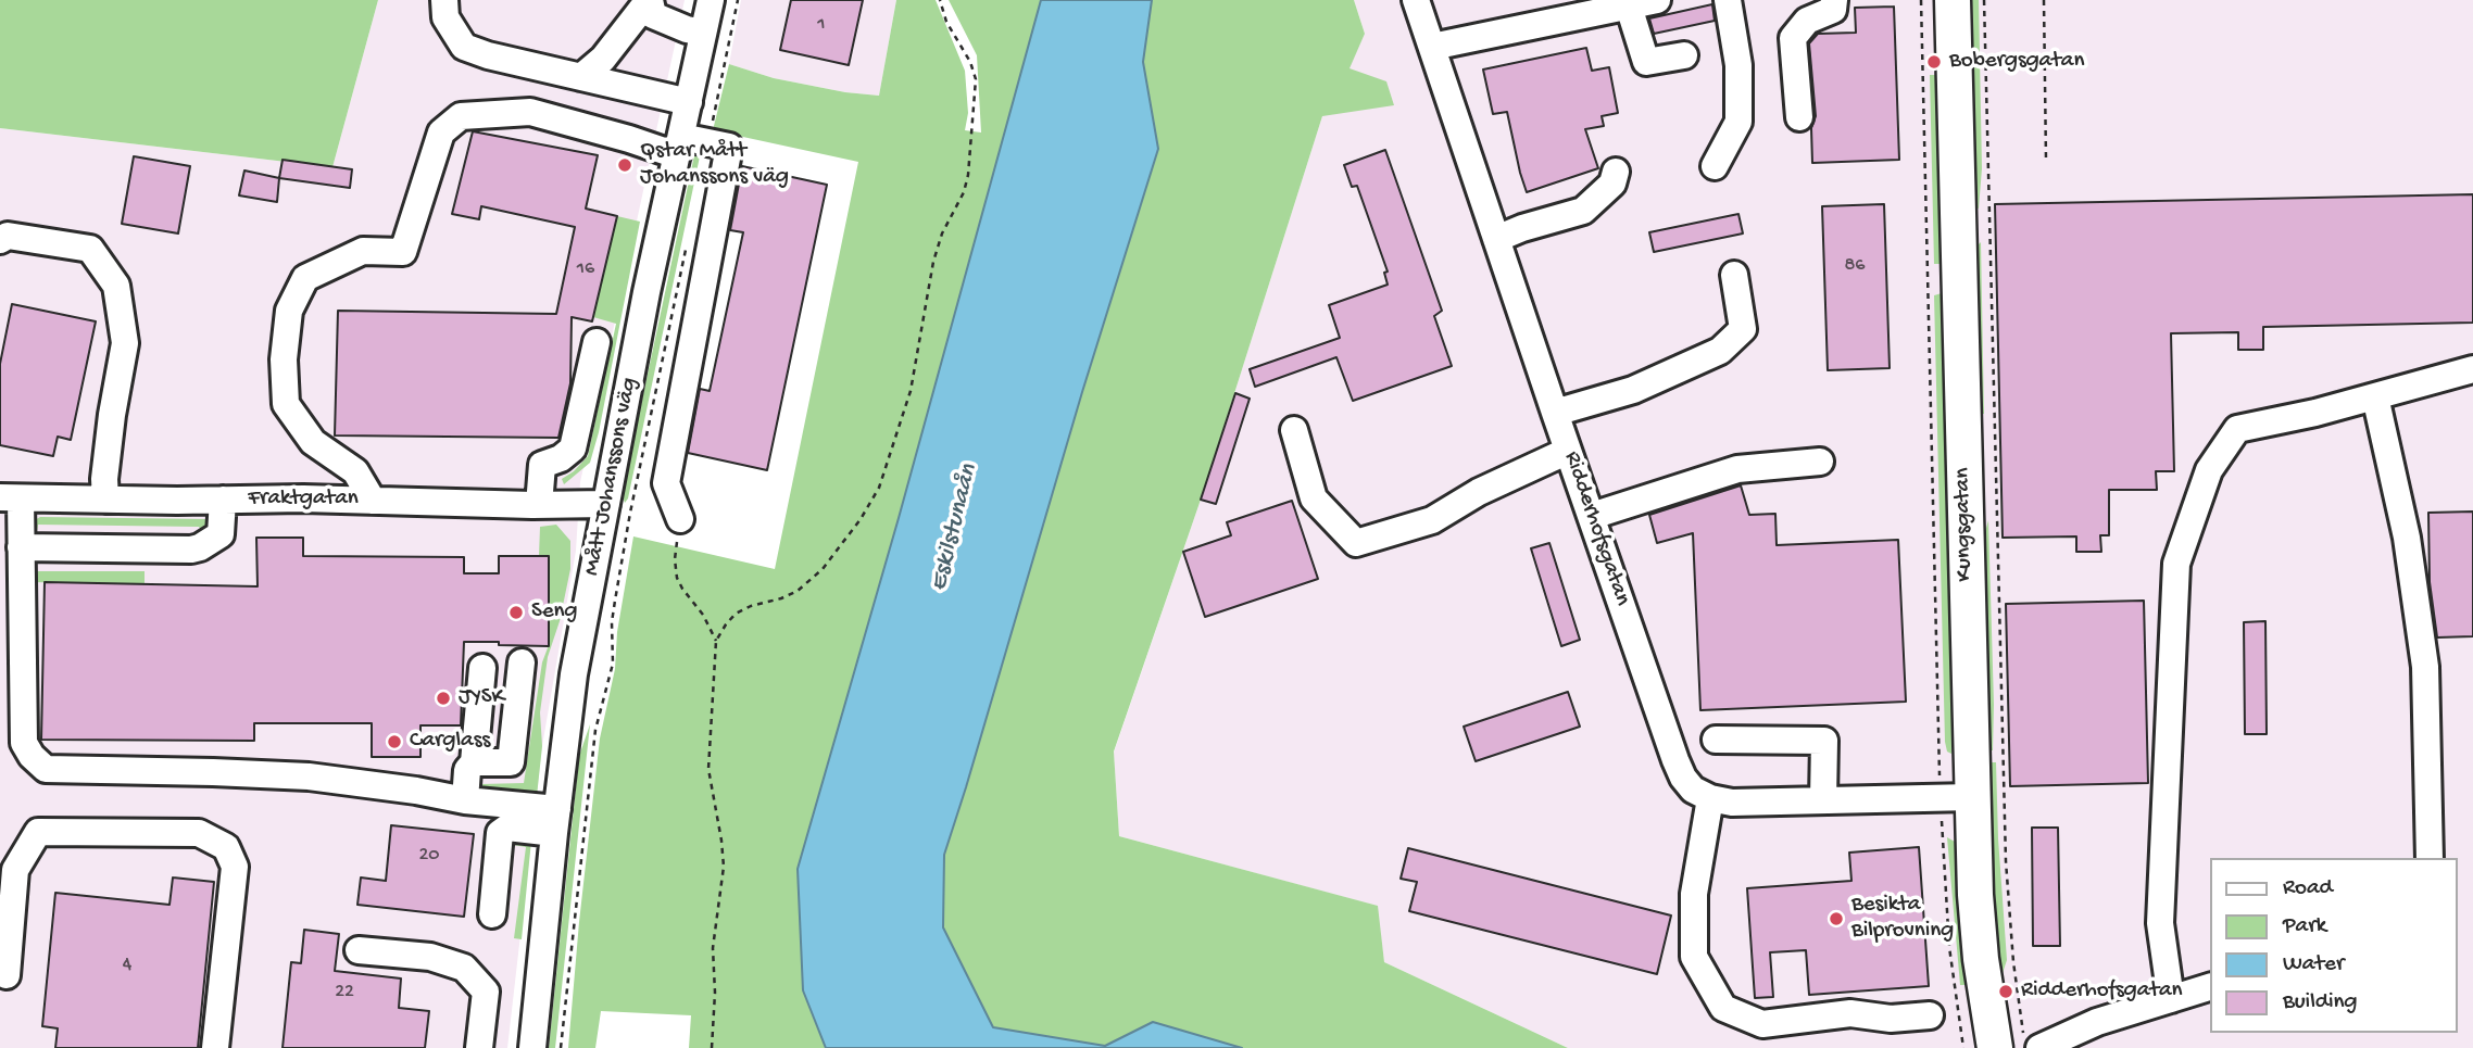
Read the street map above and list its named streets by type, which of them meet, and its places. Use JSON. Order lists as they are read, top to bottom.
{
  "streets": {
    "main road": ["Kungsgatan"],
    "street": ["Mått Johanssons väg", "Fraktgatan", "Ridderhofsgatan"]
  },
  "crossings": [
    ["Mått Johanssons väg", "Fraktgatan"]
  ],
  "water": ["Eskilstunaån"],
  "places": [
    "Bobergsgatan",
    "Qstar Mått Johanssons väg",
    "Seng",
    "JYSK",
    "Carglass",
    "Besikta Bilprovning",
    "Ridderhofsgatan"
  ],
  "house_numbers": [
    "1",
    "86",
    "16",
    "20",
    "4",
    "22"
  ],
  "legend": [
    "Road",
    "Park",
    "Water",
    "Building"
  ]
}
